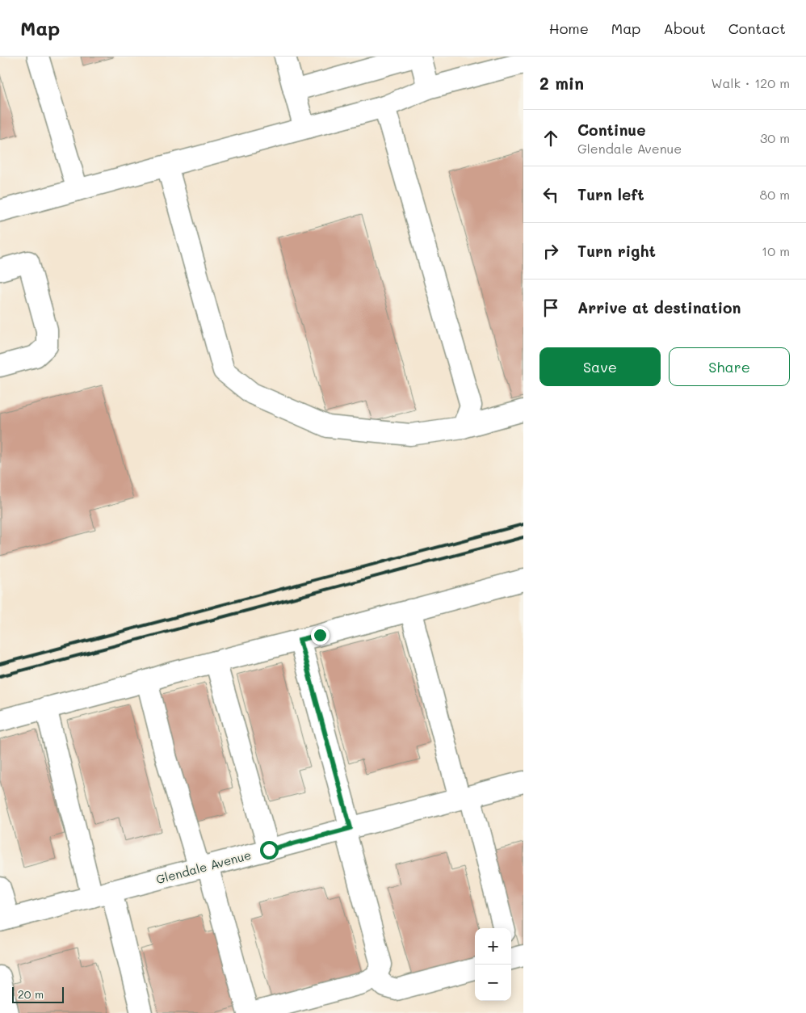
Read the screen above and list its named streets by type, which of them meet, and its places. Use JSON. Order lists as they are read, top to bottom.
{
  "streets": {
    "street": ["Glendale Avenue"]
  },
  "scale_bar": "20 m",
  "page": {
    "header": "Map",
    "nav": [
      "Home",
      "Map",
      "About",
      "Contact"
    ],
    "heading": ["2 min", "Walk · 120 m"],
    "list": [
      ["Continue", "Glendale Avenue", "30 m"],
      ["Turn left", "80 m"],
      ["Turn right", "10 m"],
      "Arrive at destination"
    ],
    "buttons": ["Save", "Share"],
    "map_buttons": ["+", "−"],
    "scale": "20 m"
  }
}
